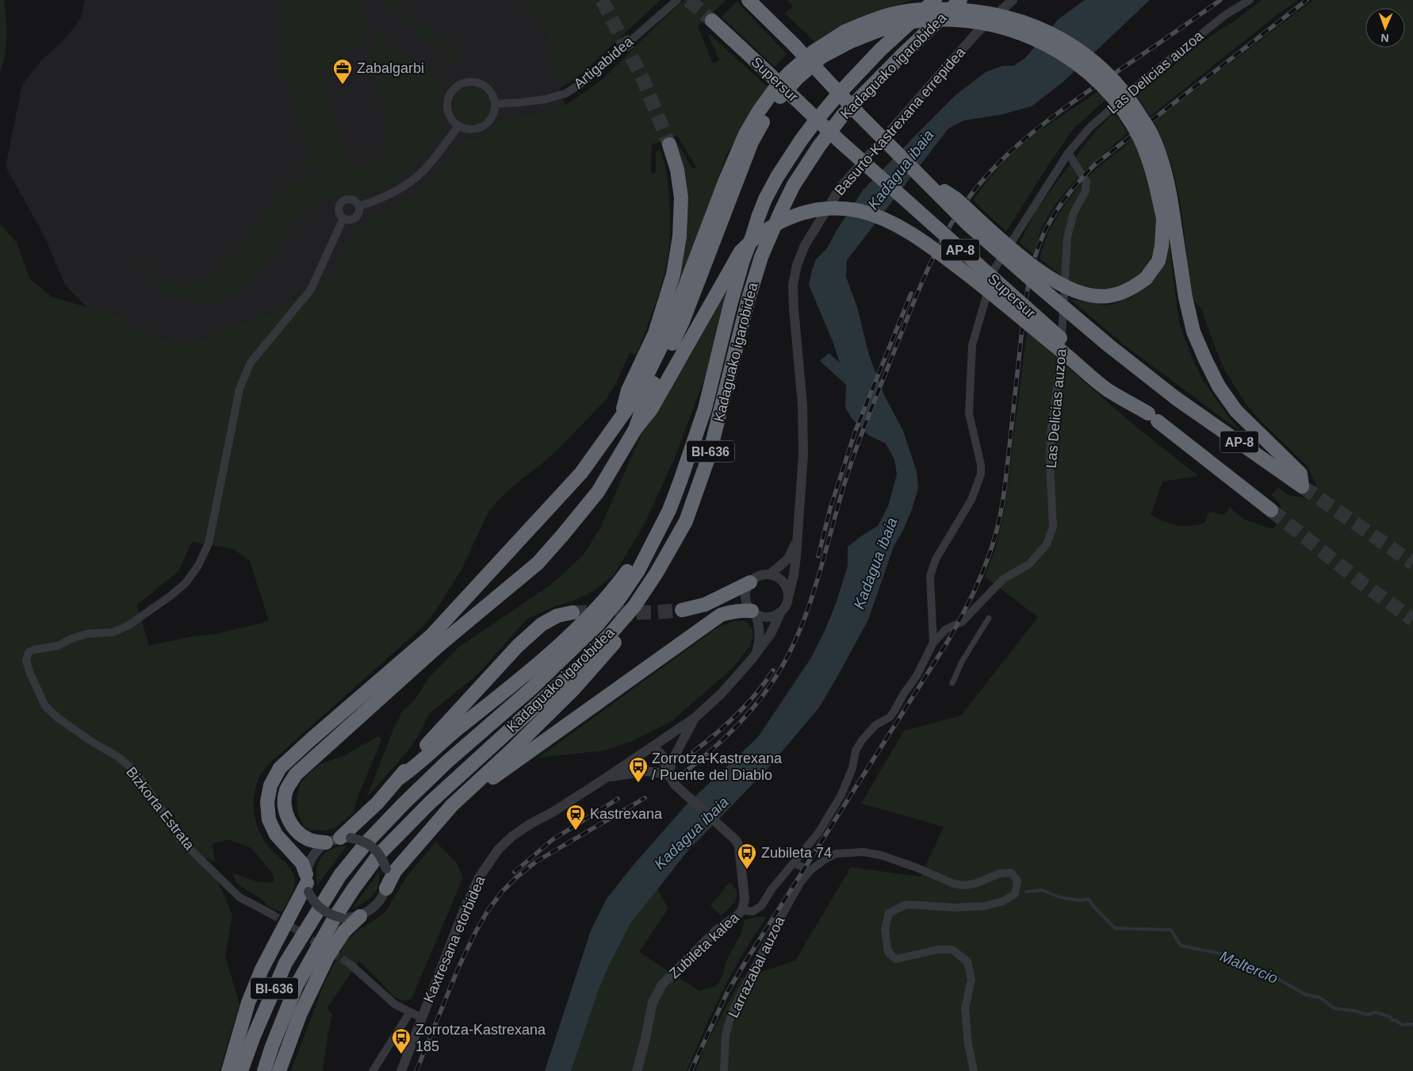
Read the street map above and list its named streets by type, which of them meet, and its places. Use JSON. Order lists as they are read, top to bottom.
{
  "streets": {
    "highway": [
      "Kadaguako igarobidea",
      "Supersur",
      "AP-8",
      "BI-636"
    ],
    "street": [
      "Artigabidea",
      "Las Delicias auzoa",
      "Basurto-Kastrexana errepidea",
      "Bizkorta Estrata",
      "Kaxtresana etorbidea",
      "Zubileta kalea",
      "Larrazabal auzoa"
    ]
  },
  "crossings": [
    ["Las Delicias auzoa", "Zubileta kalea"],
    ["Basurto-Kastrexana errepidea", "Kaxtresana etorbidea"]
  ],
  "water": ["Kadagua ibaia", "Maltercio"],
  "places": {
    "office": ["Zabalgarbi"],
    "bus stop": ["Zorrotza-Kastrexana / Puente del Diablo", "Zubileta 74", "Zorrotza-Kastrexana 185"],
    "station": ["Kastrexana"]
  },
  "north": "bottom"
}
